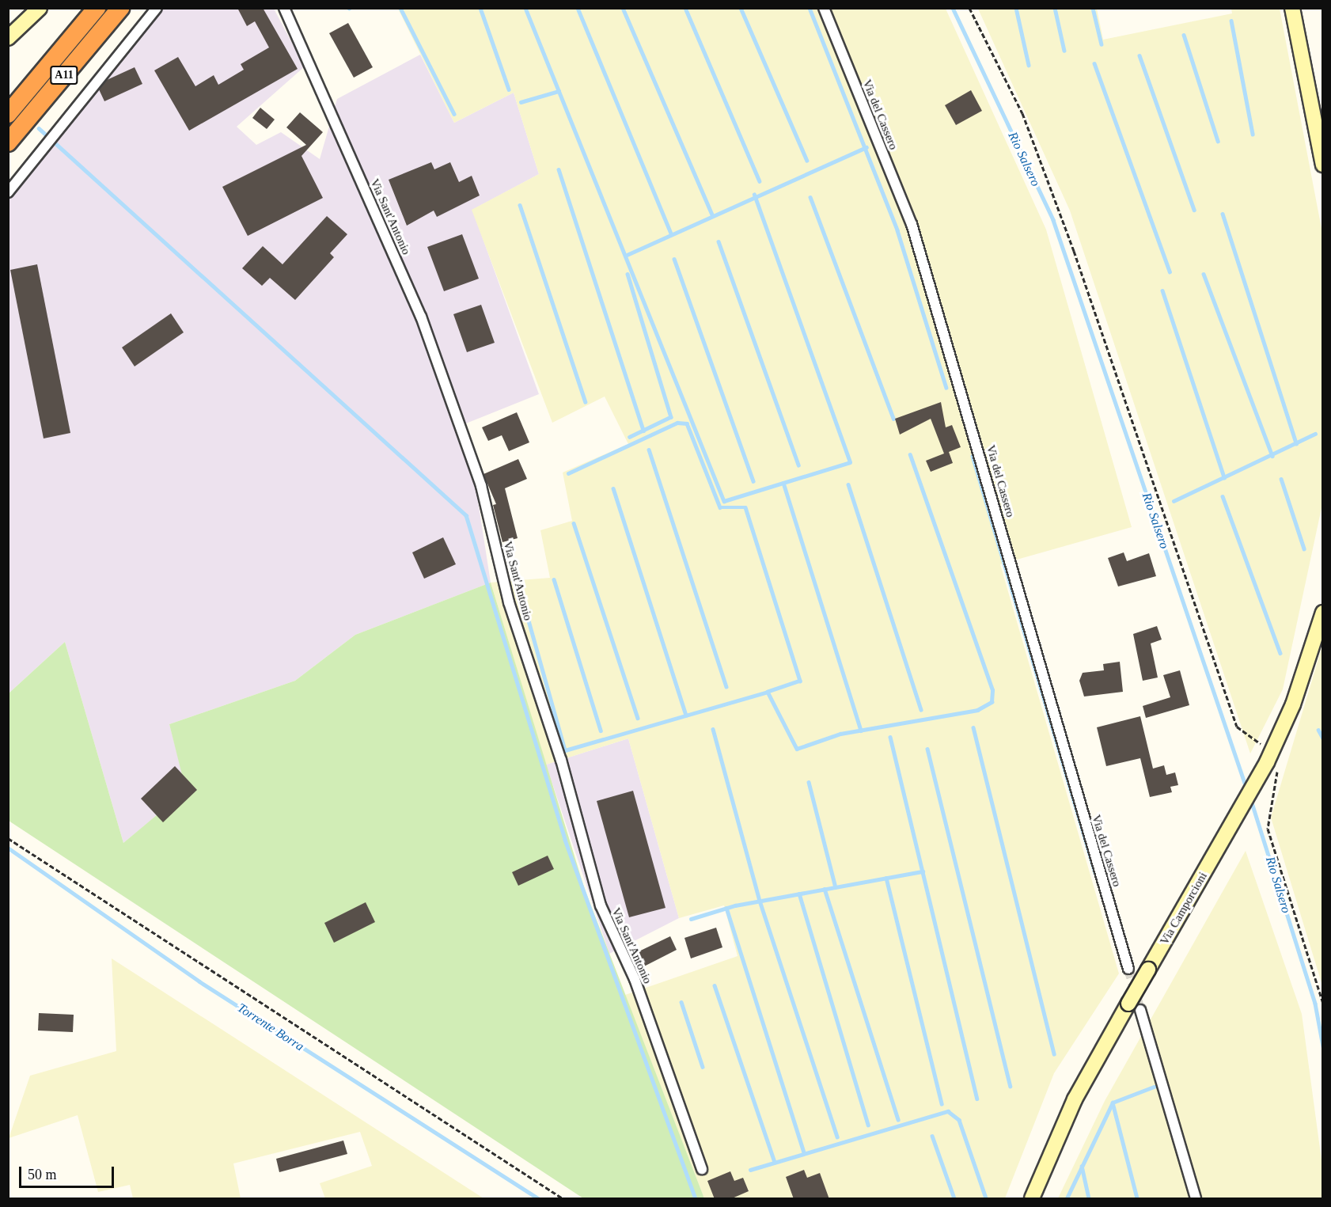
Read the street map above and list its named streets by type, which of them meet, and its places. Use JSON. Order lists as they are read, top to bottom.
{
  "streets": {
    "highway": ["A11"],
    "main road": ["Via Camporcioni"],
    "street": ["Via del Cassero", "Via Sant'Antonio"]
  },
  "water": ["Rio Salsero", "Torrente Borra"],
  "scale_bar": "50 m"
}
